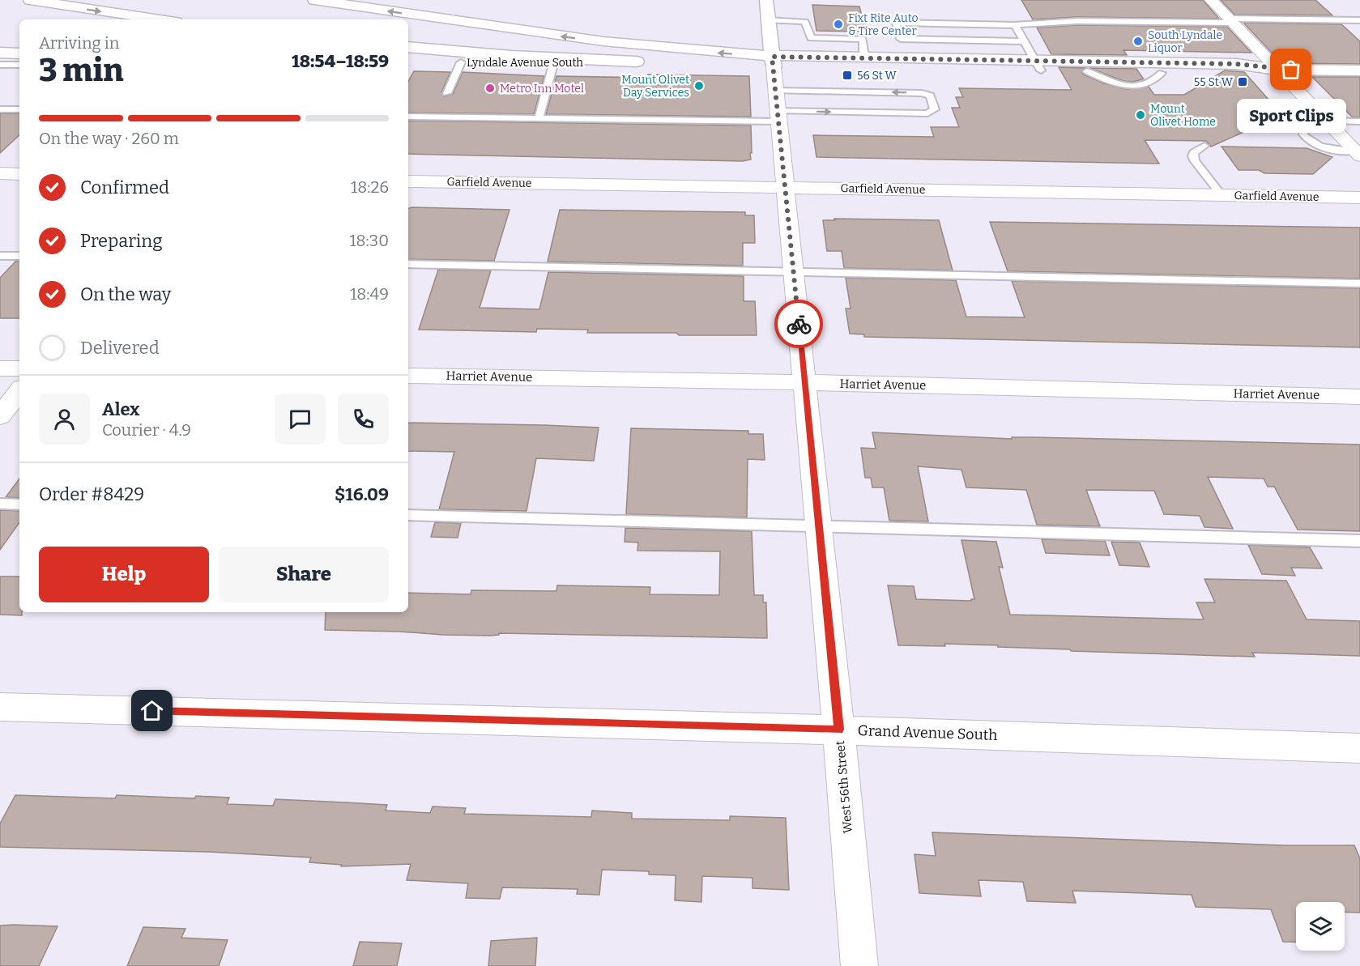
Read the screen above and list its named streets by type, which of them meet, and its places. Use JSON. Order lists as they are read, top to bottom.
{
  "streets": {
    "main road": ["Lyndale Avenue South", "West 56th Street"],
    "street": ["Garfield Avenue", "Harriet Avenue", "Grand Avenue South"]
  },
  "crossings": [
    ["Garfield Avenue", "West 56th Street"],
    ["Harriet Avenue", "West 56th Street"],
    ["Grand Avenue South", "West 56th Street"]
  ],
  "places": {
    "other": [
      "Fixt Rite Auto & Tire Center",
      "South Lyndale Liquor",
      "Sport Clips",
      "Mount Olivet Day Services",
      "Metro Inn Motel",
      "Mount Olivet Home"
    ],
    "transit": ["56 St W", "55 St W"]
  },
  "page": {
    "heading": ["3 min", "Arriving in", "18:54–18:59"],
    "panel": [
      "Alex",
      "Courier · 4.9",
      "Order #8429",
      "$16.09"
    ],
    "bubble": "Sport Clips",
    "bar": "On the way · 260 m",
    "list": [
      ["Confirmed", "18:26"],
      ["Preparing", "18:30"],
      ["On the way", "18:49"],
      "Delivered"
    ],
    "buttons": ["Help", "Share"]
  }
}
